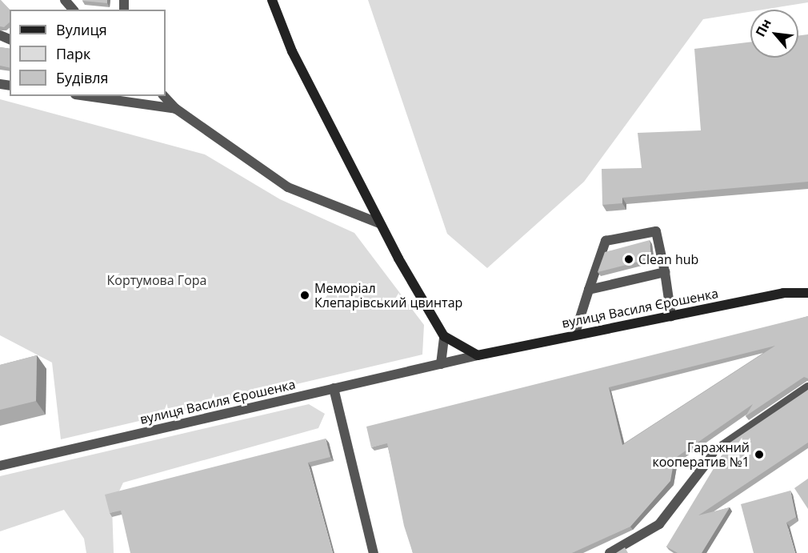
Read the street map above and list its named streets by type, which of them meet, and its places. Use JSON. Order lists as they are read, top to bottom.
{
  "streets": {
    "main road": ["вулиця Василя Єрошенка"]
  },
  "parks": ["Кортумова Гора"],
  "places": ["Clean hub", "Меморіал Клепарівський цвинтар", "Гаражний кооператив №1"],
  "legend": ["Вулиця", "Парк", "Будівля"],
  "north": "top left"
}
